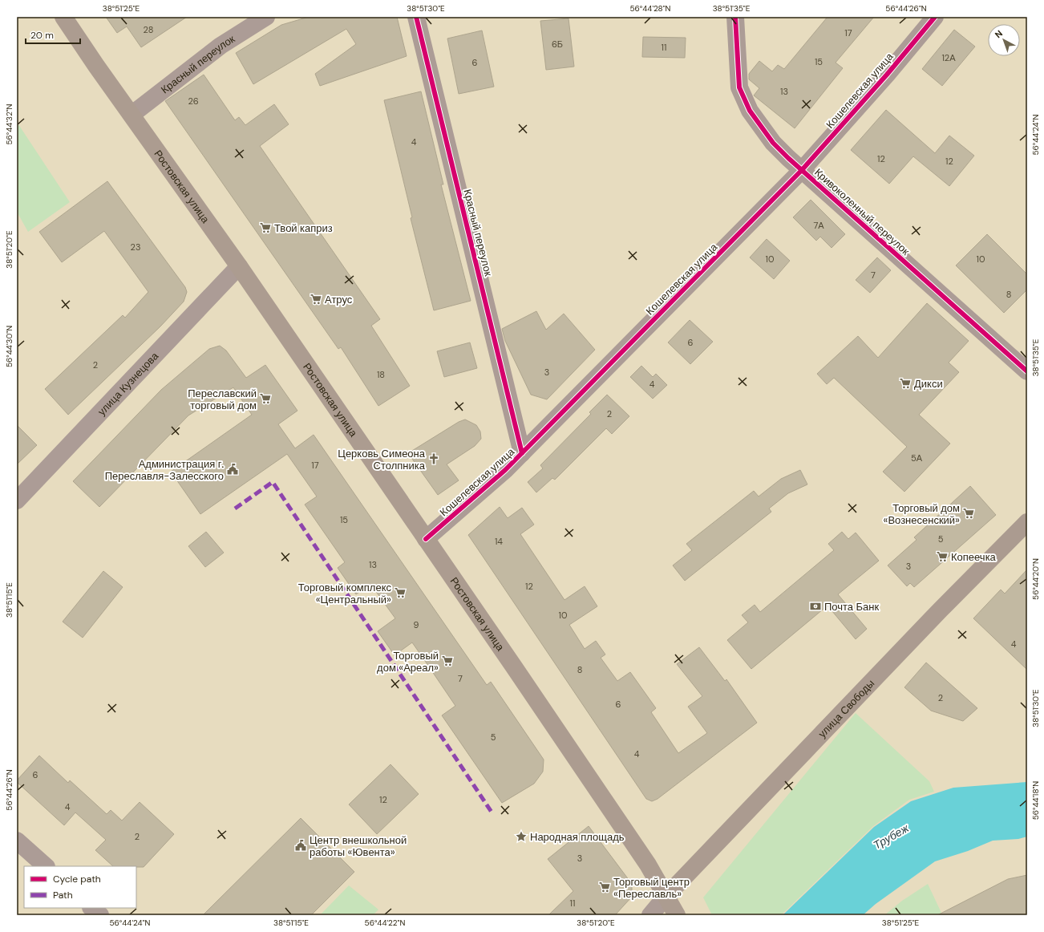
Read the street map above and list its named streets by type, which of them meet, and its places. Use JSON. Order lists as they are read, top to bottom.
{
  "streets": {
    "main road": ["Ростовская улица", "улица Свободы"],
    "street": [
      "Красный переулок",
      "Кошелевская улица",
      "Кривоколенный переулок",
      "улица Кузнецова"
    ]
  },
  "crossings": [
    ["Красный переулок", "Кошелевская улица"],
    ["Красный переулок", "Ростовская улица"],
    ["Кошелевская улица", "Ростовская улица"],
    ["Кошелевская улица", "Кривоколенный переулок"],
    ["Ростовская улица", "улица Кузнецова"],
    ["Ростовская улица", "улица Свободы"]
  ],
  "water": ["Трубеж"],
  "places": {
    "supermarket": [
      "Твой каприз",
      "Атрус",
      "Дикси",
      "Переславский торговый дом",
      "Торговый дом «Вознесенский»",
      "Копеечка",
      "Торговый комплекс «Центральный»",
      "Торговый дом «Ареал»",
      "Торговый центр «Переславль»"
    ],
    "church": ["Церковь Симеона Столпника"],
    "public building": ["Администрация г. Переславля-Залесского", "Центр внешкольной работы «Ювента»"],
    "bank": ["Почта Банк"],
    "place": ["Народная площадь"]
  },
  "house_numbers": [
    "28",
    "17",
    "6Б",
    "11",
    "12А",
    "15",
    "6",
    "13",
    "26",
    "4",
    "12",
    "12",
    "7А",
    "23",
    "10",
    "10",
    "7",
    "8",
    "6",
    "2",
    "3",
    "18",
    "4",
    "2",
    "5А",
    "17",
    "15",
    "5",
    "14",
    "13",
    "3",
    "12",
    "10",
    "9",
    "4",
    "8",
    "7",
    "2",
    "6",
    "5",
    "4",
    "6",
    "12",
    "4",
    "2",
    "3",
    "11"
  ],
  "legend": ["Cycle path", "Path"],
  "scale_bar": "20 m",
  "north": "top left",
  "coordinates": [
    "38°51'25\"E",
    "38°51'30\"E",
    "56°44'28\"N",
    "38°51'35\"E",
    "56°44'26\"N",
    "56°44'32\"N",
    "56°44'24\"N",
    "38°51'20\"E",
    "56°44'30\"N",
    "56°44'20\"N",
    "38°51'15\"E",
    "56°44'18\"N",
    "56°44'22\"N"
  ]
}
